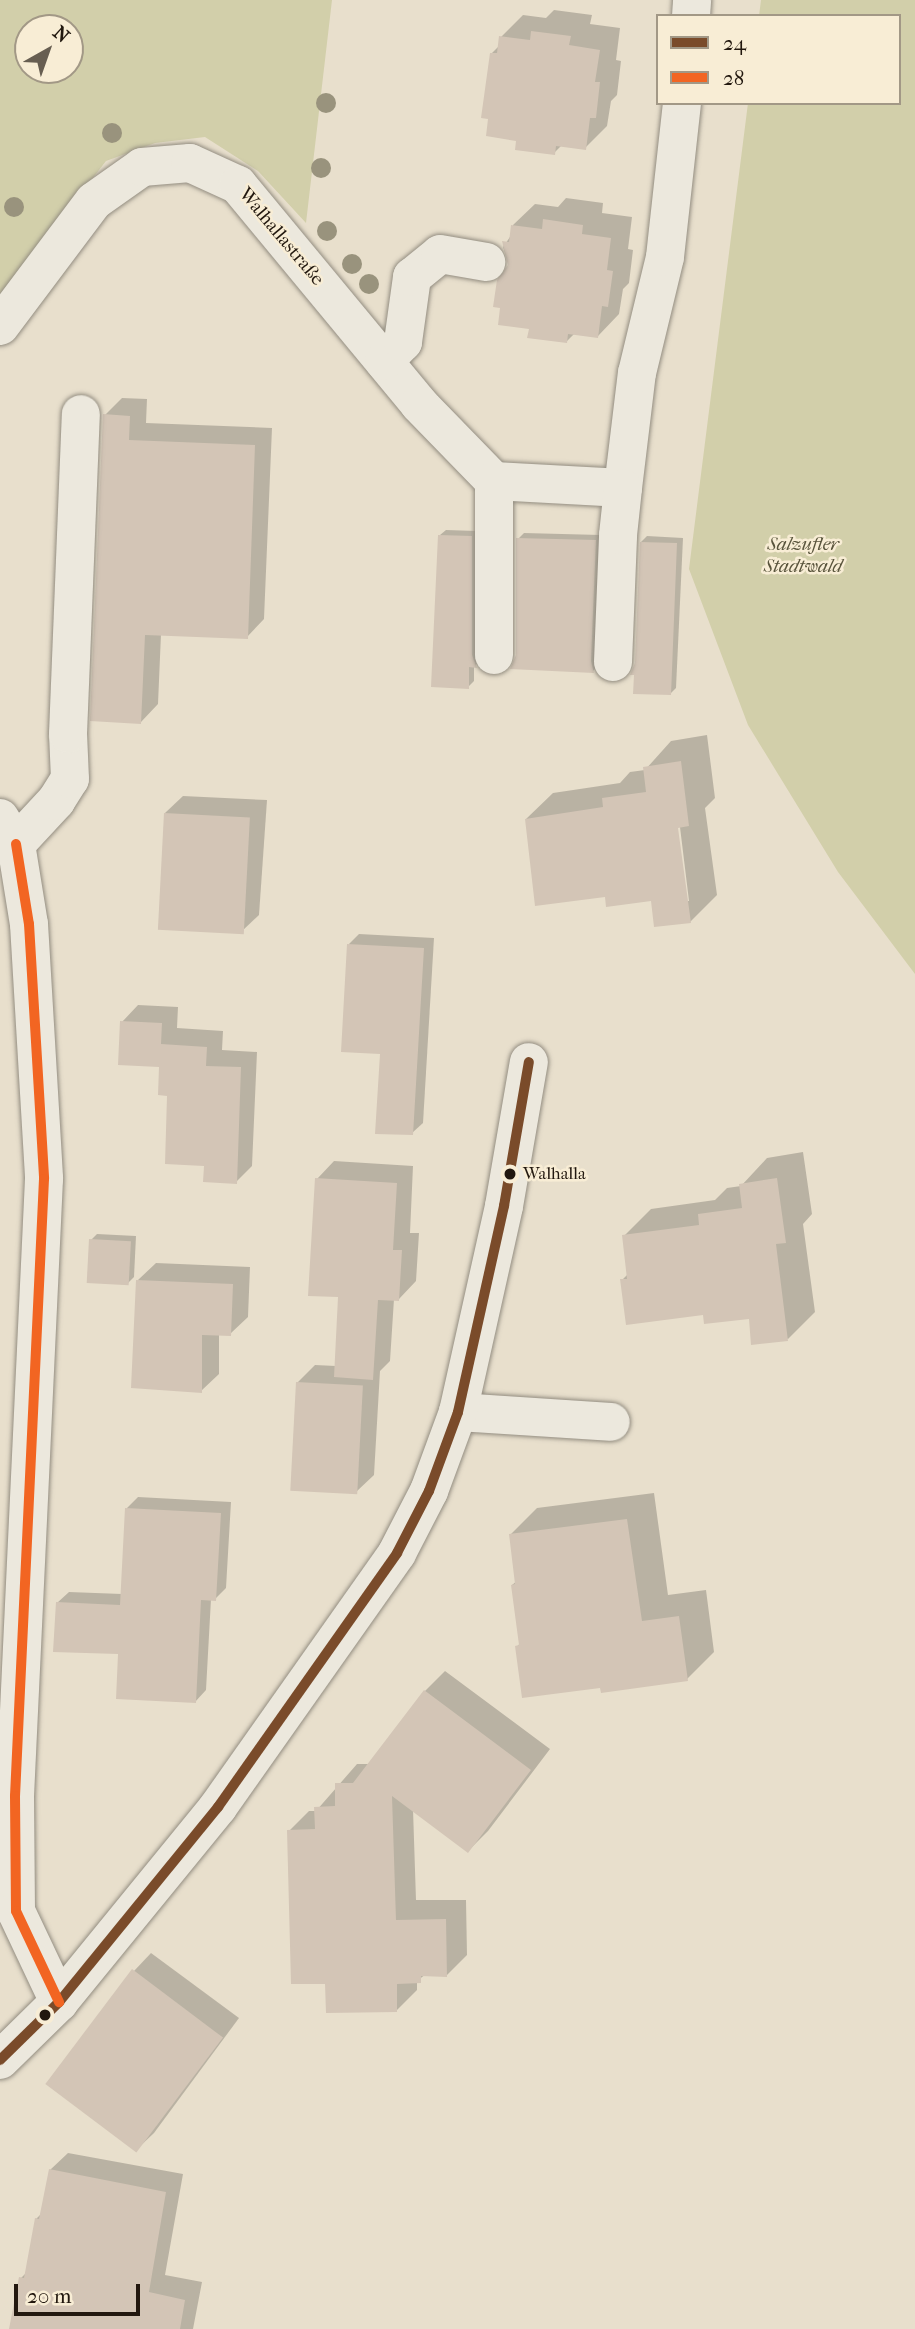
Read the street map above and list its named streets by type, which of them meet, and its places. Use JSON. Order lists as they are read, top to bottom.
{
  "streets": {
    "street": ["Walhallastraße"]
  },
  "parks": ["Salzufler Stadtwald"],
  "places": ["Walhalla"],
  "lines": ["transit line 28", "transit line 24"],
  "legend": ["24", "28"],
  "scale_bar": "20 m",
  "north": "top right"
}
